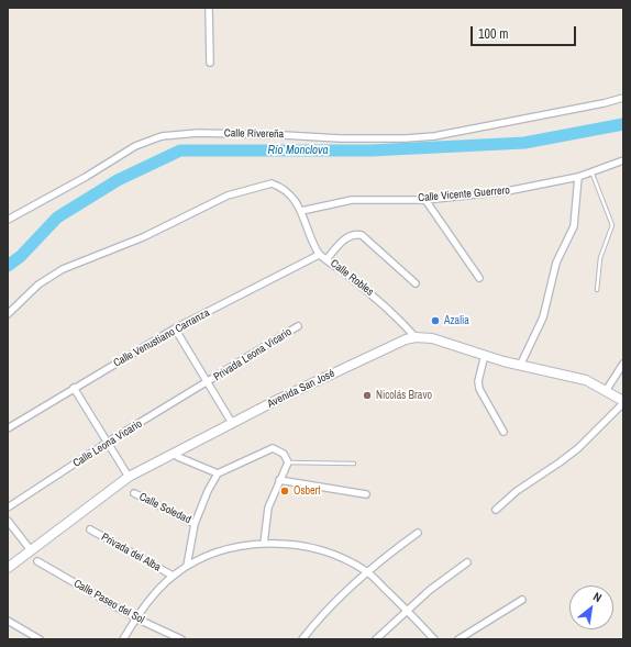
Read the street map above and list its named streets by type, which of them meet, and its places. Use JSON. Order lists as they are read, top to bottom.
{
  "streets": {
    "street": [
      "Calle Rivereña",
      "Calle Vicente Guerrero",
      "Calle Robles",
      "Calle Venustiano Carranza",
      "Privada Leona Vicario",
      "Avenida San José",
      "Calle Leona Vicario",
      "Calle Soledad",
      "Privada del Alba",
      "Calle Paseo del Sol"
    ]
  },
  "crossings": [
    ["Calle Vicente Guerrero", "Calle Robles"],
    ["Calle Robles", "Calle Venustiano Carranza"],
    ["Calle Robles", "Avenida San José"],
    ["Privada Leona Vicario", "Calle Leona Vicario"]
  ],
  "water": ["Río Monclova"],
  "places": ["Azalia", "Nicolás Bravo", "Osbert"],
  "scale_bar": "100 m",
  "north": "top right"
}
